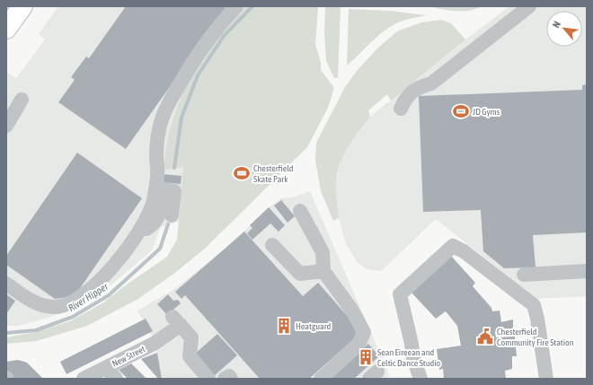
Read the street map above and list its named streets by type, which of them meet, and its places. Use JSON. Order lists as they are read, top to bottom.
{
  "streets": {
    "street": ["New Street"]
  },
  "water": ["River Hipper"],
  "places": {
    "sports": ["JD Gyms", "Chesterfield Skate Park"],
    "building": ["Heatguard", "Sean Eireean and Celtic Dance Studio"],
    "public building": ["Chesterfield Community Fire Station"]
  },
  "north": "top left"
}
